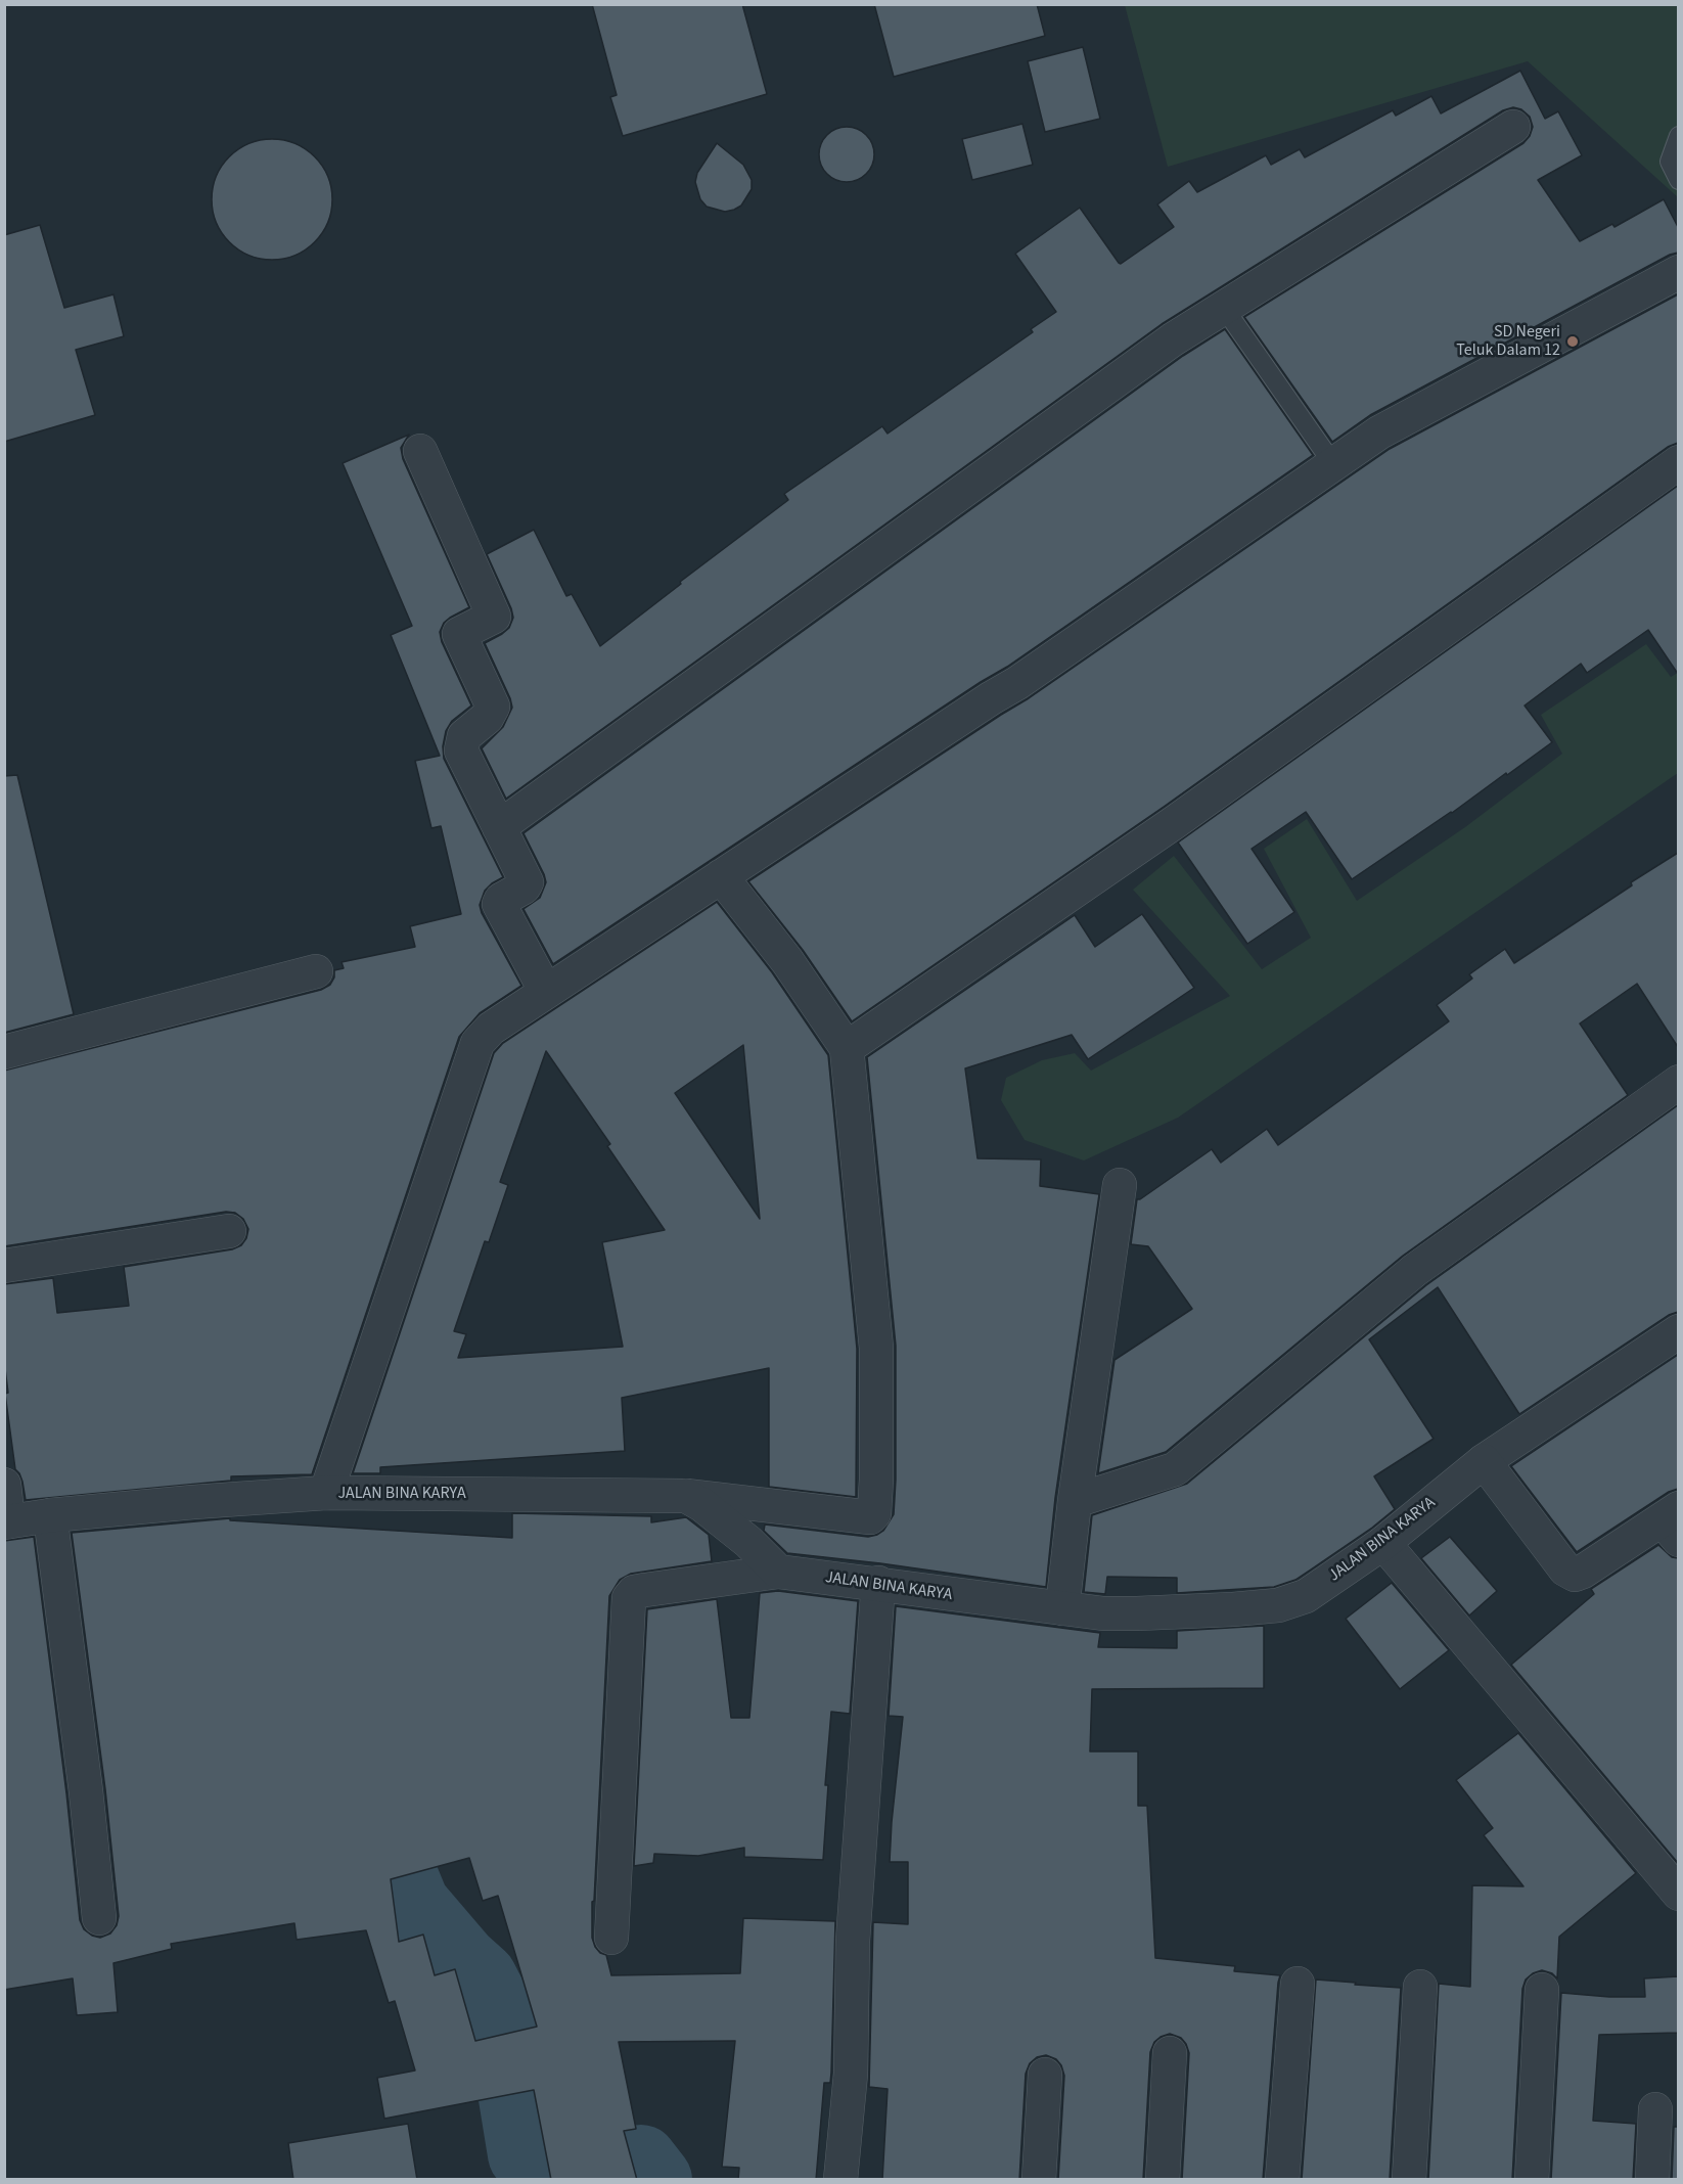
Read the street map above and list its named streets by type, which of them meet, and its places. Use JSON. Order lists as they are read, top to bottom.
{
  "streets": {
    "street": ["JALAN BINA KARYA"]
  },
  "places": ["SD Negeri Teluk Dalam 12"]
}
